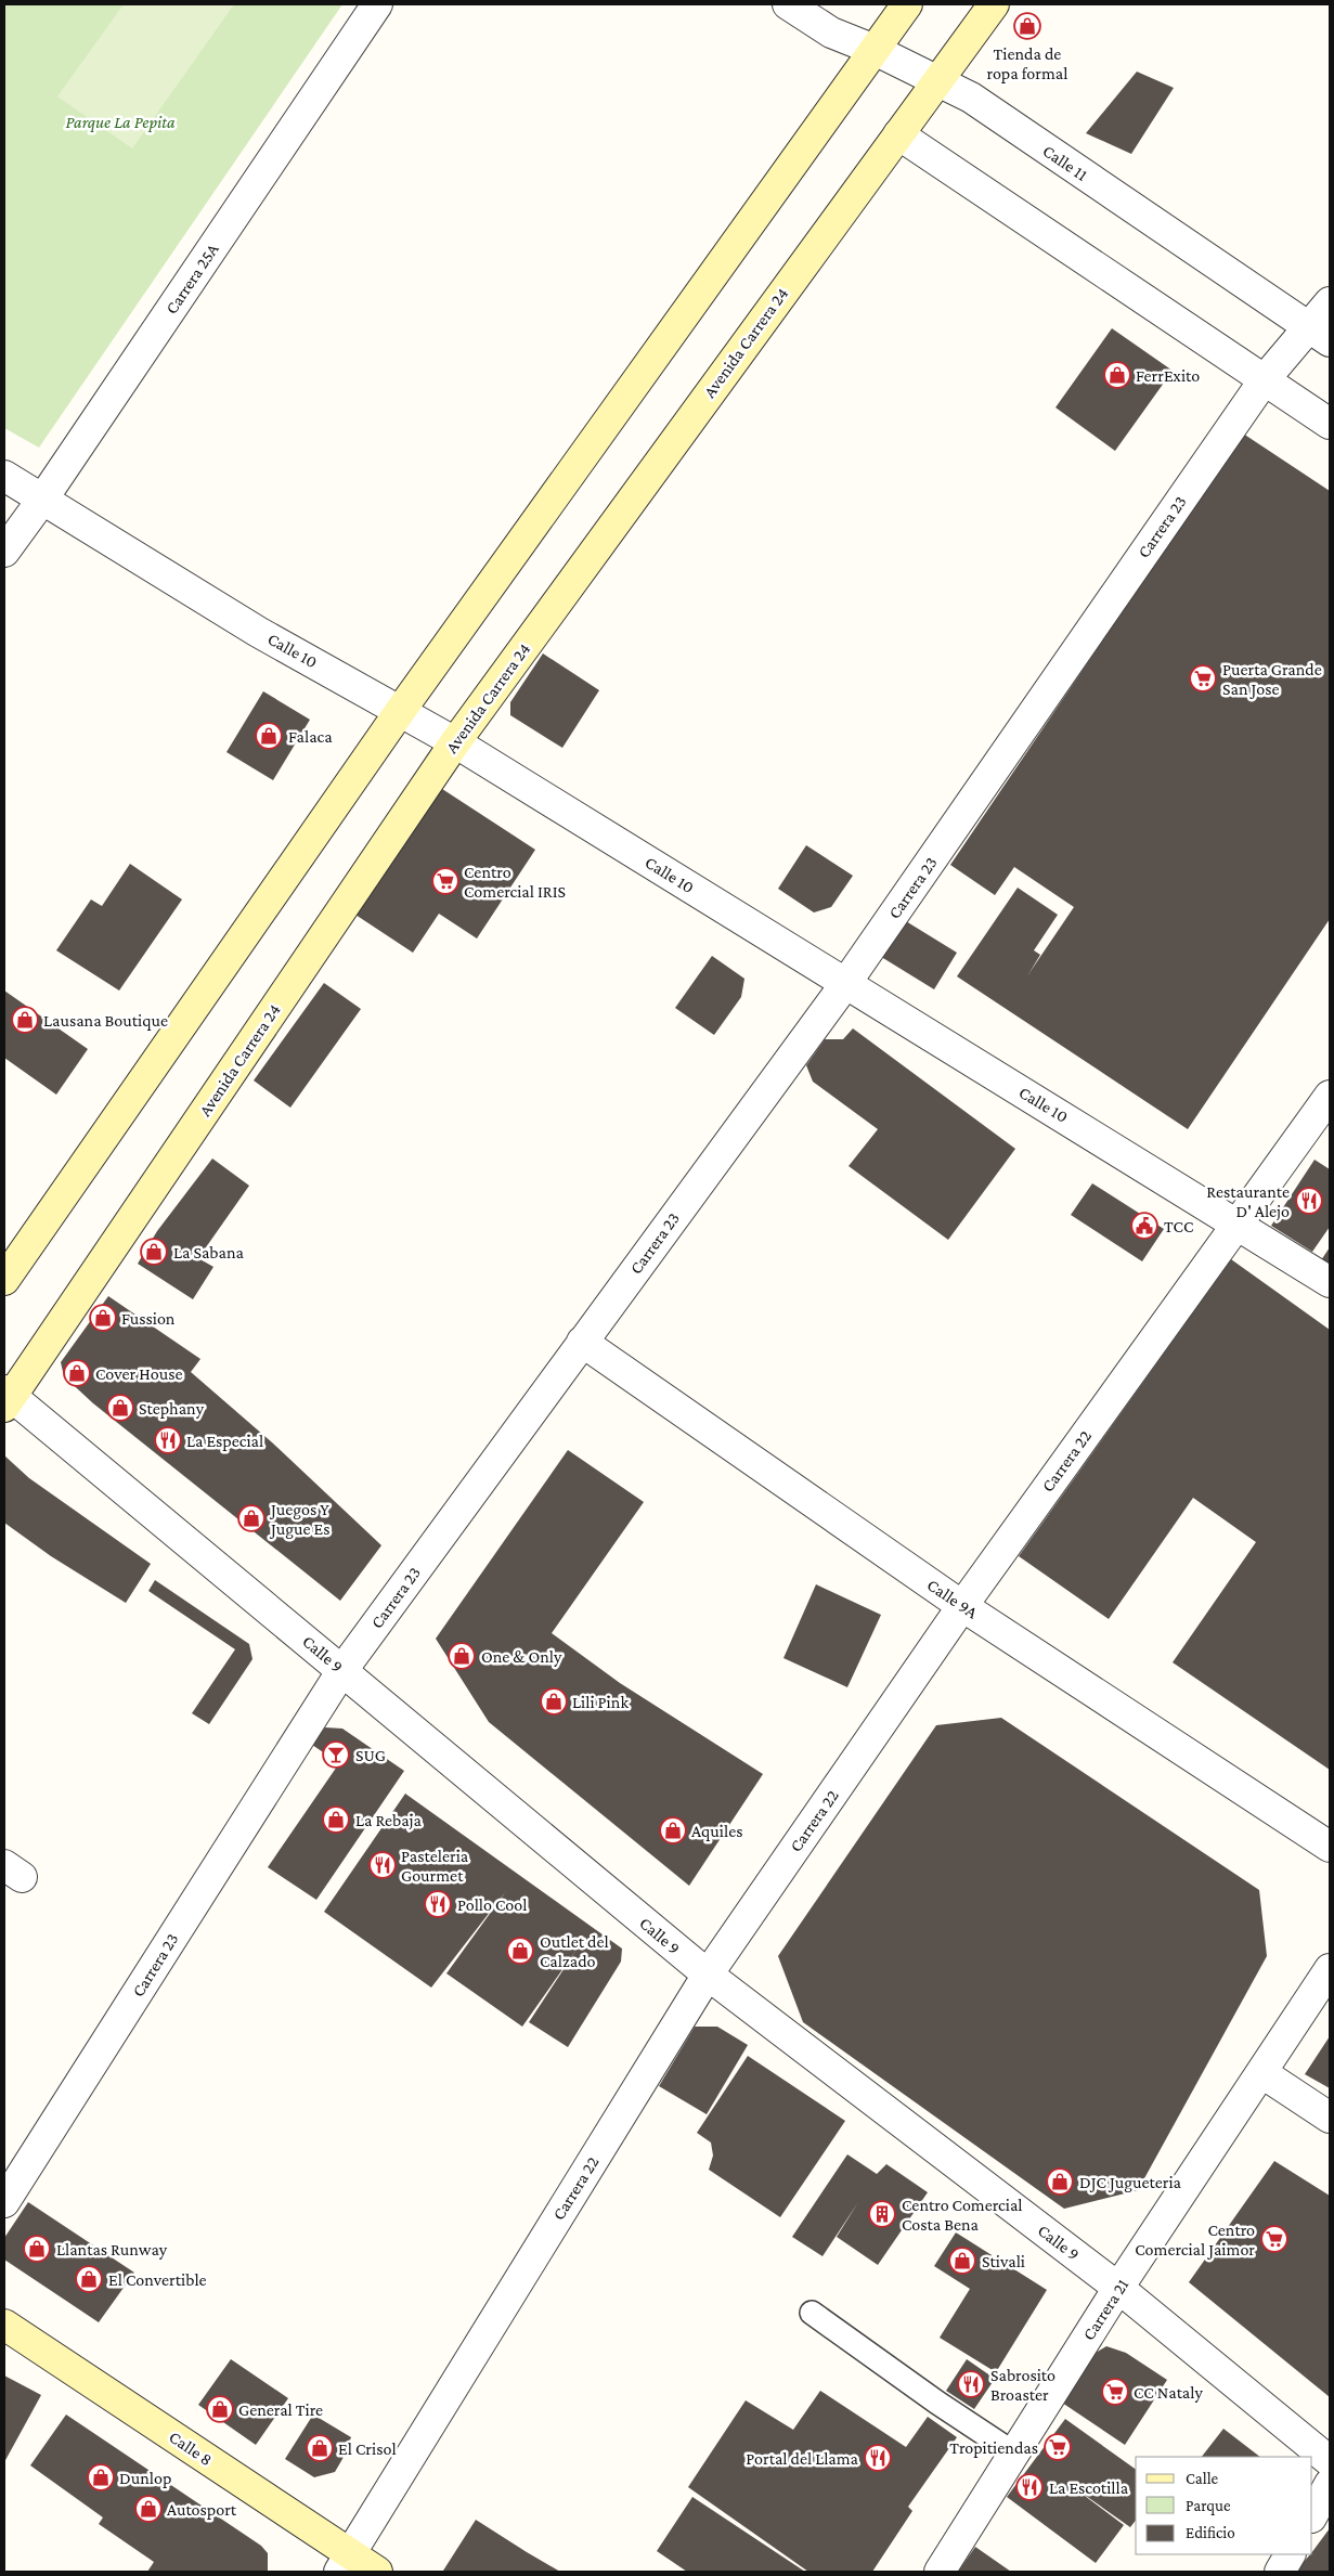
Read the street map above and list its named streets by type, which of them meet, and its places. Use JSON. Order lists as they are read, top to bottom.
{
  "streets": {
    "main road": ["Avenida Carrera 24", "Calle 8"],
    "street": [
      "Calle 11",
      "Carrera 25A",
      "Carrera 23",
      "Calle 10",
      "Carrera 22",
      "Calle 9A",
      "Calle 9",
      "Carrera 21"
    ]
  },
  "crossings": [
    ["Calle 11", "Avenida Carrera 24"],
    ["Calle 11", "Carrera 23"],
    ["Carrera 25A", "Calle 10"],
    ["Avenida Carrera 24", "Calle 10"],
    ["Avenida Carrera 24", "Calle 9"],
    ["Carrera 23", "Calle 10"],
    ["Carrera 23", "Calle 9A"],
    ["Carrera 23", "Calle 9"],
    ["Calle 10", "Carrera 22"],
    ["Carrera 22", "Calle 9A"],
    ["Carrera 22", "Calle 9"],
    ["Carrera 22", "Calle 8"],
    ["Calle 9", "Carrera 21"]
  ],
  "parks": ["Parque La Pepita"],
  "places": {
    "shop": [
      "Tienda de ropa formal",
      "FerrExito",
      "Falaca",
      "Lausana Boutique",
      "La Sabana",
      "Fussion",
      "Cover House",
      "Stephany",
      "Juegos Y Jugue Es",
      "One & Only",
      "Lili Pink",
      "La Rebaja",
      "Aquiles",
      "Outlet del Calzado",
      "DJC Jugueteria",
      "Llantas Runway",
      "Stivali",
      "El Convertible",
      "General Tire",
      "El Crisol",
      "Dunlop",
      "Autosport"
    ],
    "supermarket": [
      "Puerta Grande San Jose",
      "Centro Comercial IRIS",
      "Centro Comercial Jaimor",
      "CC Nataly",
      "Tropitiendas"
    ],
    "restaurant": [
      "Restaurante D' Alejo",
      "La Especial",
      "Pasteleria Gourmet",
      "Pollo Cool",
      "Sabrosito Broaster",
      "Portal del Llama",
      "La Escotilla"
    ],
    "public building": ["TCC"],
    "bar": ["SUG"],
    "building": ["Centro Comercial Costa Bena"]
  },
  "legend": ["Calle", "Parque", "Edificio"]
}
